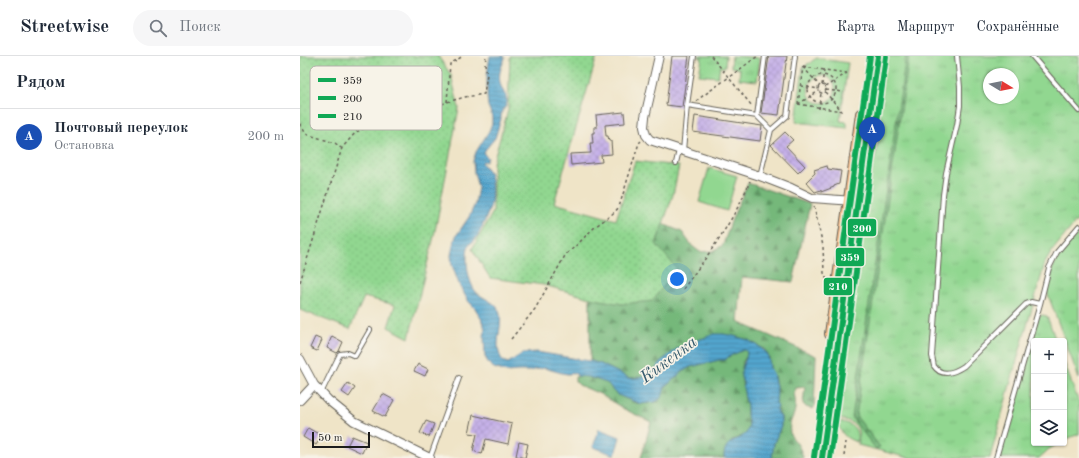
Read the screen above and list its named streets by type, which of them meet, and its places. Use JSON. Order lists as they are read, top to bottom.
{
  "water": ["Кикенка"],
  "lines": ["transit line 359", "transit line 210", "transit line 200"],
  "legend": ["359", "200", "210"],
  "scale_bar": "50 m",
  "north": "right",
  "page": {
    "header": "Streetwise",
    "search": "Поиск",
    "nav": ["Карта", "Маршрут", "Сохранённые"],
    "heading": "Рядом",
    "list": [
      {
        "mark": "A",
        "name": "Почтовый переулок",
        "note": "Остановка",
        "value": "200 m"
      }
    ],
    "pins": "A",
    "map_buttons": ["+", "−"],
    "scale": "50 m"
  }
}
